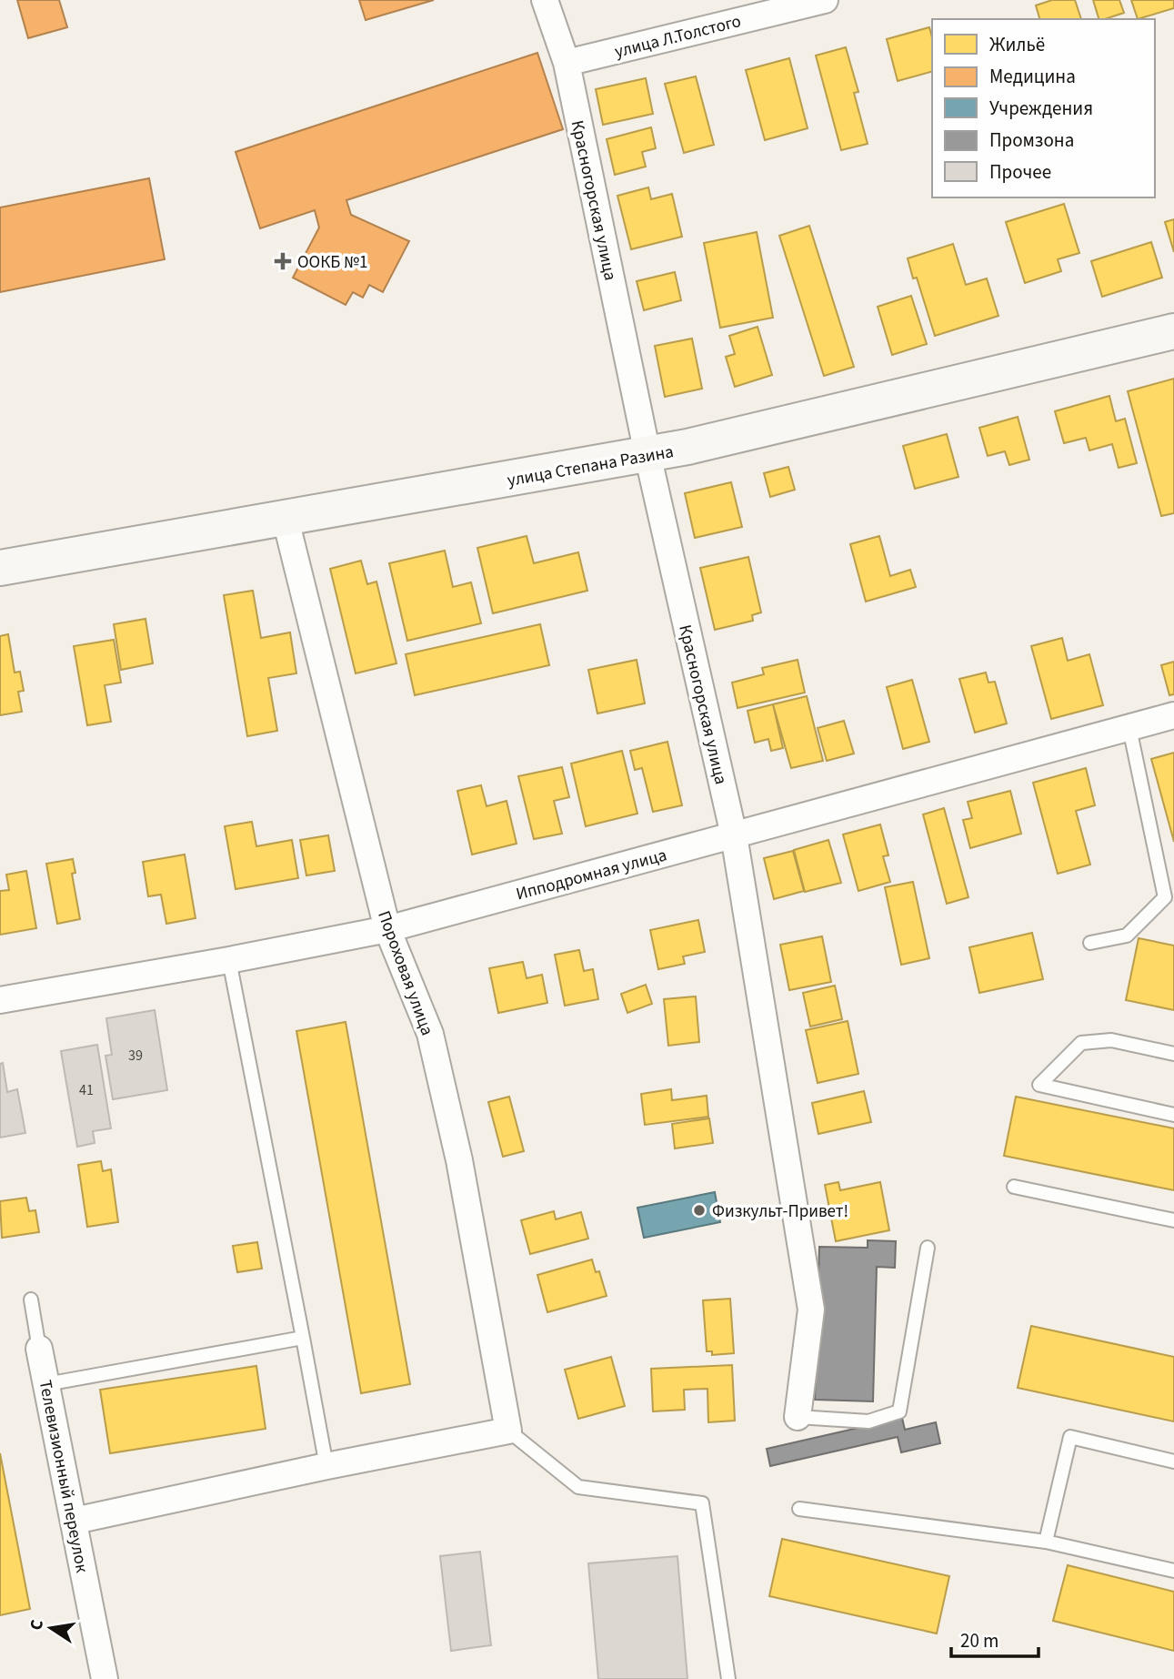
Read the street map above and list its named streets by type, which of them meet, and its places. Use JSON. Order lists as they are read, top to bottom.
{
  "streets": {
    "main road": ["улица Степана Разина"],
    "street": [
      "улица Л.Толстого",
      "Красногорская улица",
      "Ипподромная улица",
      "Пороховая улица",
      "Телевизионный переулок"
    ]
  },
  "crossings": [
    ["улица Л.Толстого", "Красногорская улица"],
    ["Красногорская улица", "улица Степана Разина"],
    ["Красногорская улица", "Ипподромная улица"],
    ["улица Степана Разина", "Пороховая улица"],
    ["Ипподромная улица", "Пороховая улица"]
  ],
  "places": {
    "health": ["ООКБ №1"],
    "other": ["Физкульт-Привет!"]
  },
  "house_numbers": ["39", "41"],
  "legend": [
    "Жильё",
    "Медицина",
    "Учреждения",
    "Промзона",
    "Прочее"
  ],
  "scale_bar": "20 m",
  "north": "left"
}
